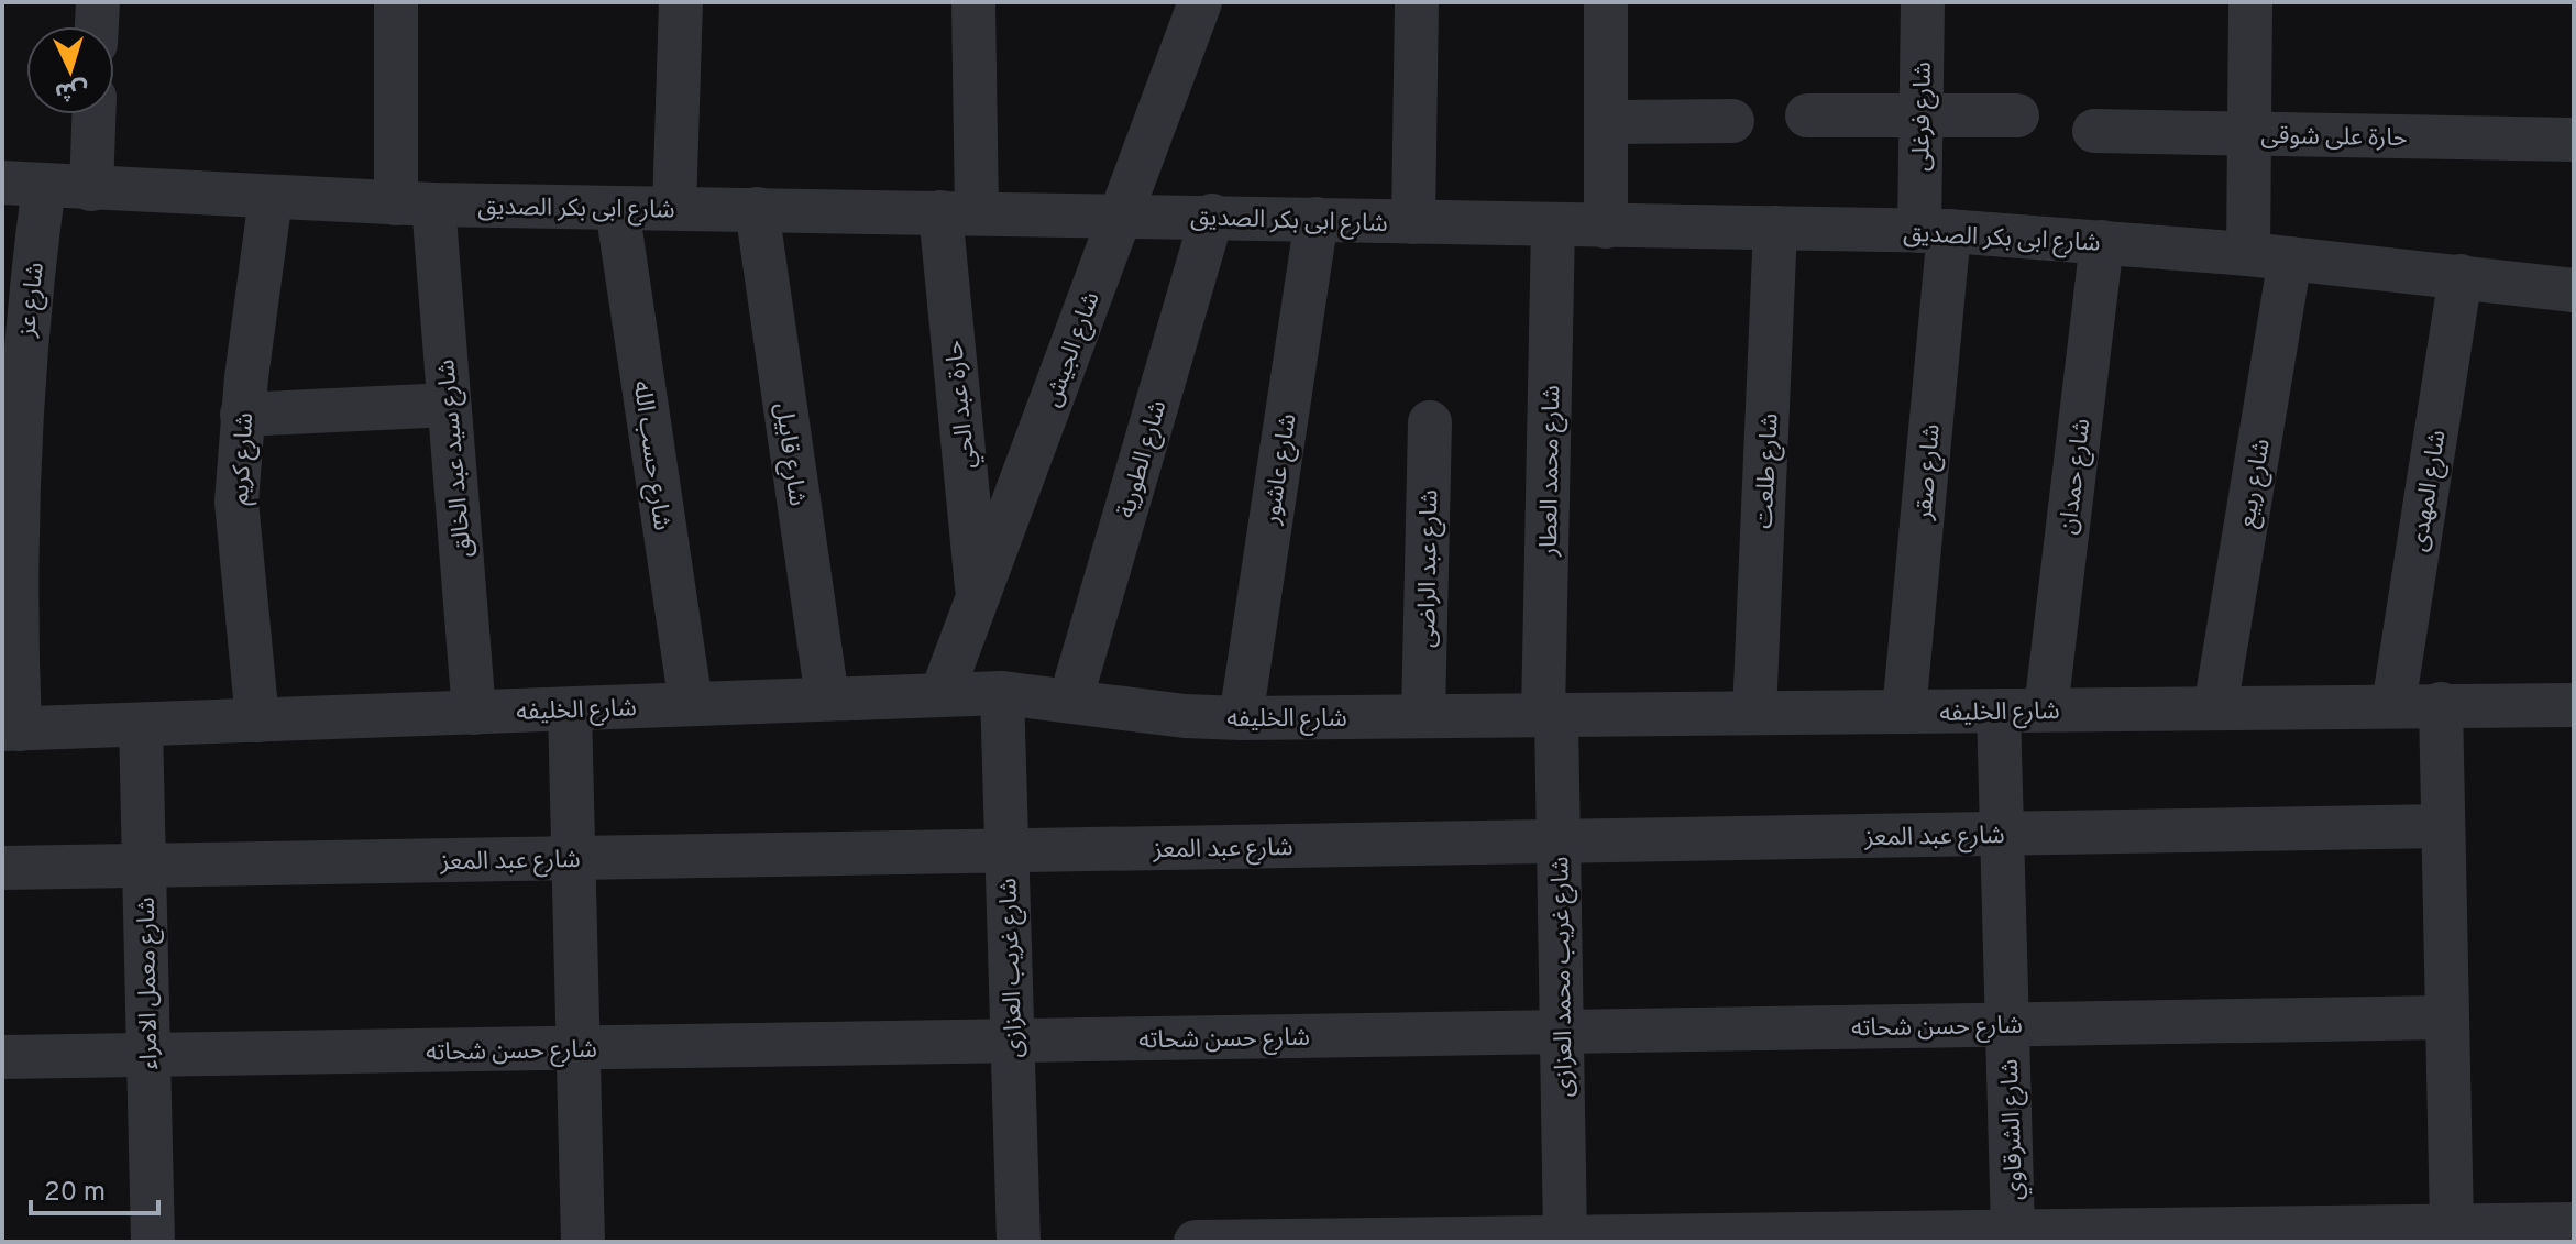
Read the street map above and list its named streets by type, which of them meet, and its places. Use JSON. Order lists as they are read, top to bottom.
{
  "streets": {
    "street": [
      "شارع فرغلى",
      "حارة على شوقى",
      "شارع ابى بكر الصديق",
      "شارع عز",
      "شارع الجيش",
      "حارة عبد الحي",
      "شارع قابيل",
      "شارع حسب الله",
      "شارع كريم",
      "شارع سيد عبد الخالق",
      "شارع الطورية",
      "شارع عاشور",
      "شارع محمد العطار",
      "شارع طلعت",
      "شارع صقر",
      "شارع حمدان",
      "شارع ربيع",
      "شارع المهدى",
      "شارع عبد الراضى",
      "شارع الخليفه",
      "شارع عبد المعز",
      "شارع غريب العزازى",
      "شارع غريب محمد العزازى",
      "شارع معمل الامراء",
      "شارع حسن شحاته",
      "شارع الشرقاوي"
    ]
  },
  "crossings": [
    ["شارع فرغلى", "شارع ابى بكر الصديق"],
    ["شارع فرغلى", "شارع صقر"],
    ["حارة على شوقى", "شارع ربيع"],
    ["شارع ابى بكر الصديق", "شارع عز"],
    ["شارع ابى بكر الصديق", "شارع الجيش"],
    ["شارع ابى بكر الصديق", "حارة عبد الحي"],
    ["شارع ابى بكر الصديق", "شارع قابيل"],
    ["شارع ابى بكر الصديق", "شارع حسب الله"],
    ["شارع ابى بكر الصديق", "شارع كريم"],
    ["شارع ابى بكر الصديق", "شارع سيد عبد الخالق"],
    ["شارع ابى بكر الصديق", "شارع الطورية"],
    ["شارع ابى بكر الصديق", "شارع عاشور"],
    ["شارع ابى بكر الصديق", "شارع محمد العطار"],
    ["شارع ابى بكر الصديق", "شارع طلعت"],
    ["شارع ابى بكر الصديق", "شارع صقر"],
    ["شارع ابى بكر الصديق", "شارع حمدان"],
    ["شارع ابى بكر الصديق", "شارع ربيع"],
    ["شارع ابى بكر الصديق", "شارع المهدى"],
    ["شارع عز", "شارع الخليفه"],
    ["شارع الجيش", "حارة عبد الحي"],
    ["شارع الجيش", "شارع الخليفه"],
    ["شارع قابيل", "شارع الخليفه"],
    ["شارع حسب الله", "شارع الخليفه"],
    ["شارع كريم", "شارع الخليفه"],
    ["شارع سيد عبد الخالق", "شارع الخليفه"],
    ["شارع الطورية", "شارع الخليفه"],
    ["شارع عاشور", "شارع الخليفه"],
    ["شارع محمد العطار", "شارع الخليفه"],
    ["شارع محمد العطار", "شارع غريب محمد العزازى"],
    ["شارع طلعت", "شارع الخليفه"],
    ["شارع صقر", "شارع الخليفه"],
    ["شارع حمدان", "شارع الخليفه"],
    ["شارع ربيع", "شارع الخليفه"],
    ["شارع المهدى", "شارع الخليفه"],
    ["شارع عبد الراضى", "شارع الخليفه"],
    ["شارع الخليفه", "شارع غريب العزازى"],
    ["شارع الخليفه", "شارع غريب محمد العزازى"],
    ["شارع الخليفه", "شارع معمل الامراء"],
    ["شارع الخليفه", "شارع الشرقاوي"],
    ["شارع عبد المعز", "شارع غريب العزازى"],
    ["شارع عبد المعز", "شارع غريب محمد العزازى"],
    ["شارع عبد المعز", "شارع معمل الامراء"],
    ["شارع عبد المعز", "شارع الشرقاوي"],
    ["شارع غريب العزازى", "شارع حسن شحاته"],
    ["شارع غريب محمد العزازى", "شارع حسن شحاته"],
    ["شارع معمل الامراء", "شارع حسن شحاته"],
    ["شارع حسن شحاته", "شارع الشرقاوي"]
  ],
  "scale_bar": "20 m",
  "north": "bottom"
}
